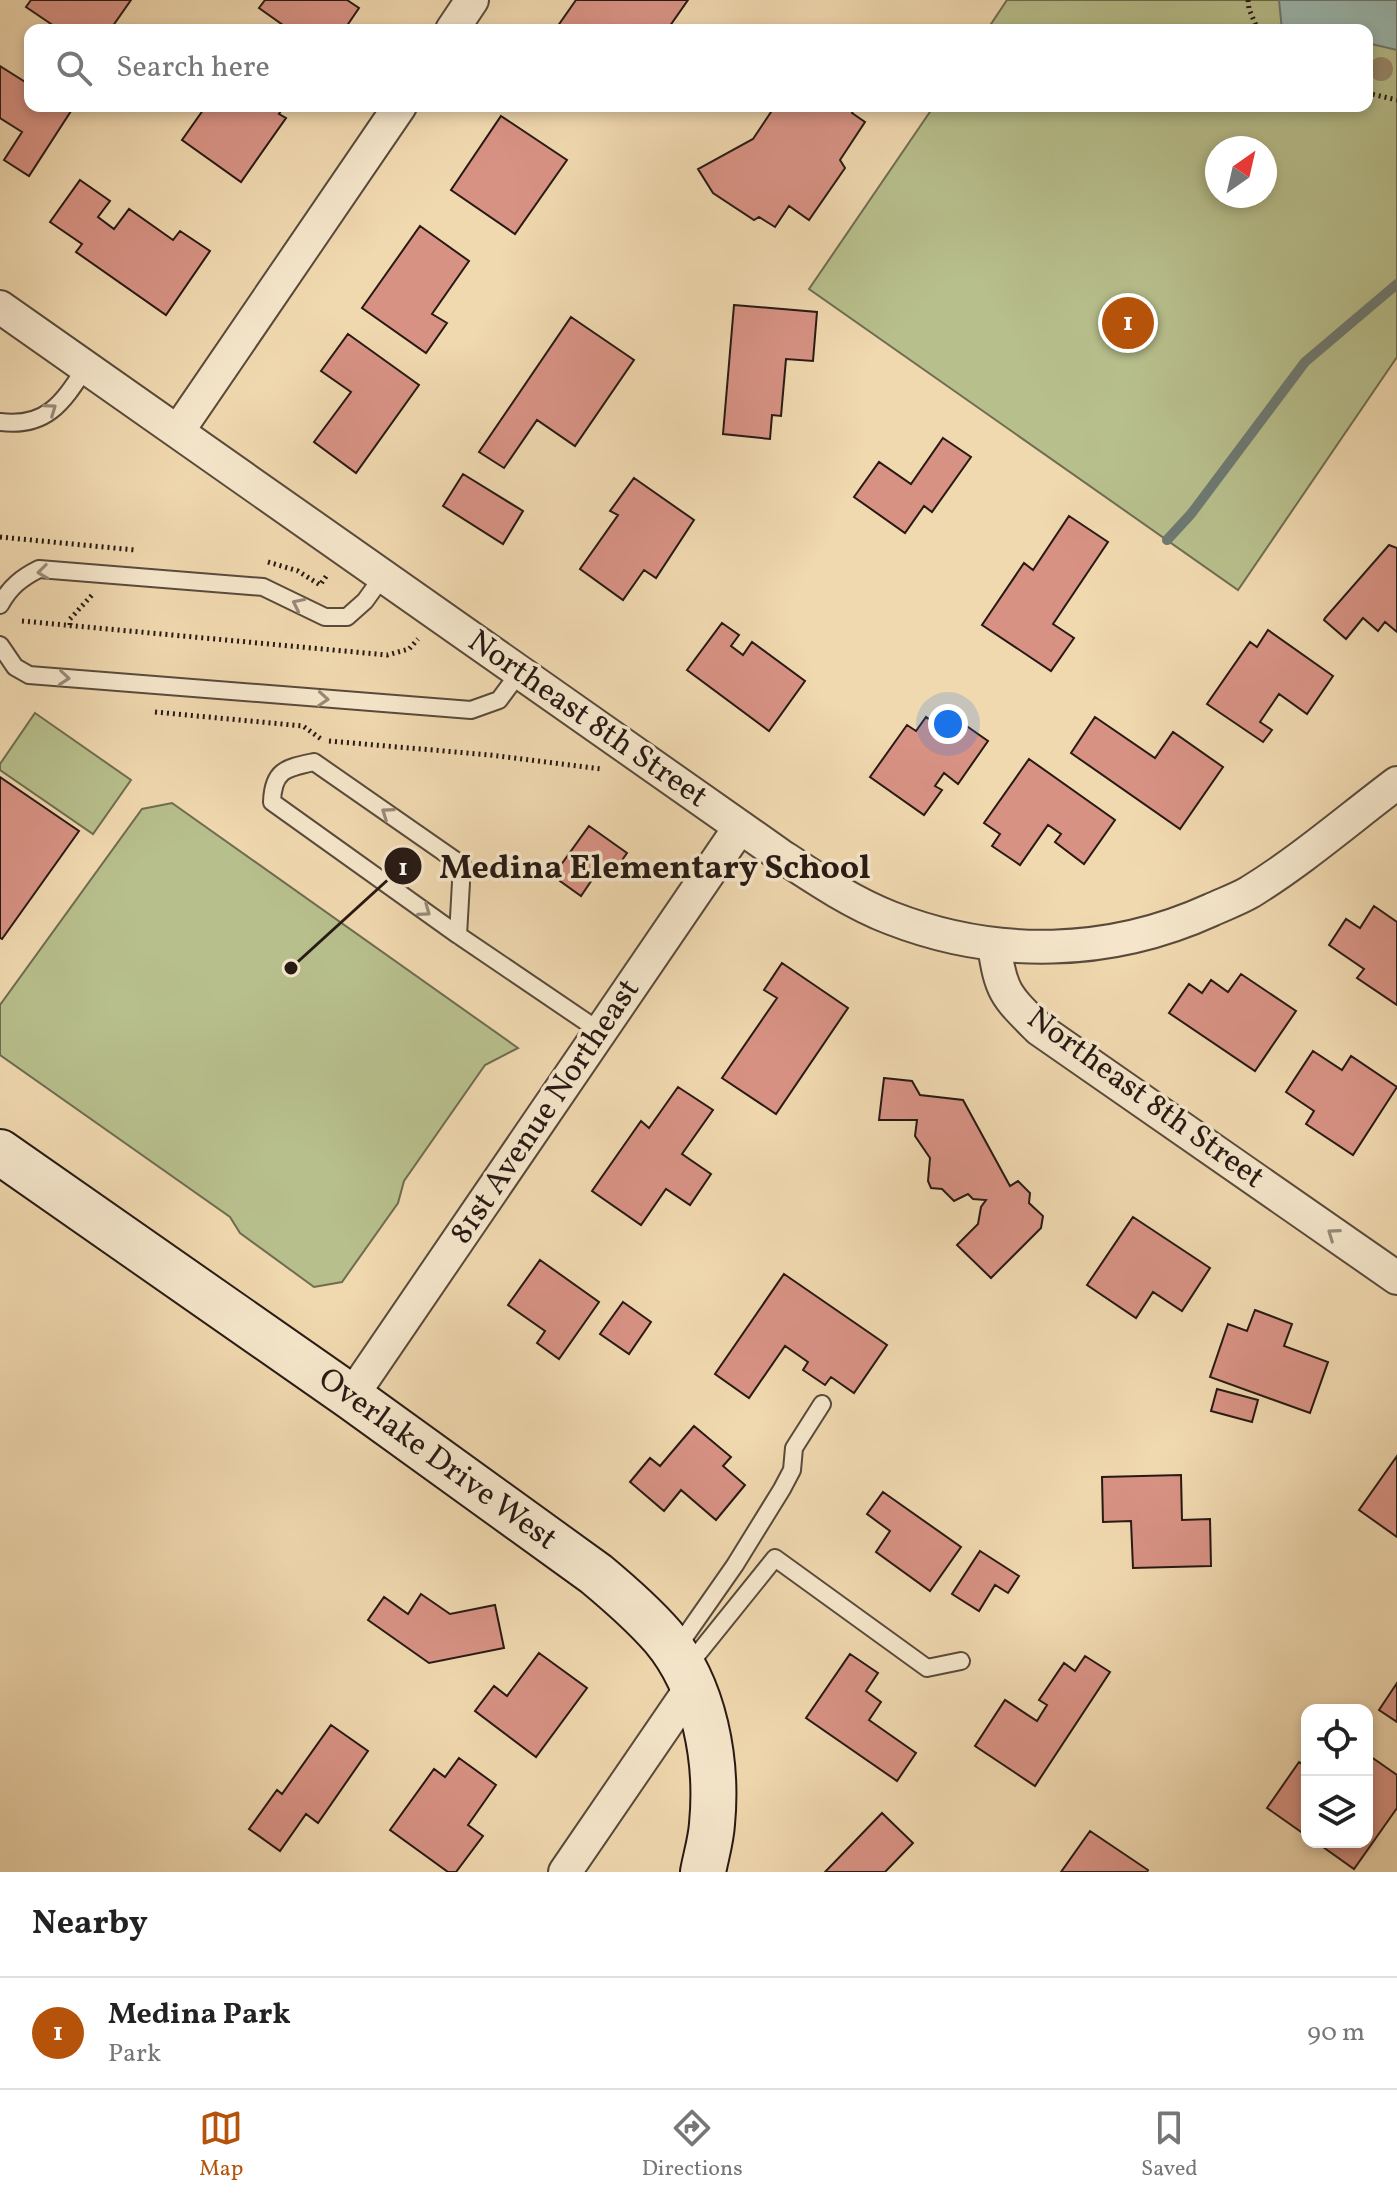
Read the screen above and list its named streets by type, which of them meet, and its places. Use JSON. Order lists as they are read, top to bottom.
{
  "streets": {
    "street": ["Northeast 8th Street", "81st Avenue Northeast", "Overlake Drive West"]
  },
  "crossings": [
    ["Northeast 8th Street", "81st Avenue Northeast"],
    ["81st Avenue Northeast", "Overlake Drive West"]
  ],
  "places": ["Medina Elementary School"],
  "north": "top right",
  "page": {
    "search": "Search here",
    "pins": "1",
    "heading": "Nearby",
    "list": [
      {
        "mark": "1",
        "name": "Medina Park",
        "note": "Park",
        "value": "90 m"
      }
    ],
    "nav": ["Map", "Directions", "Saved"]
  }
}
